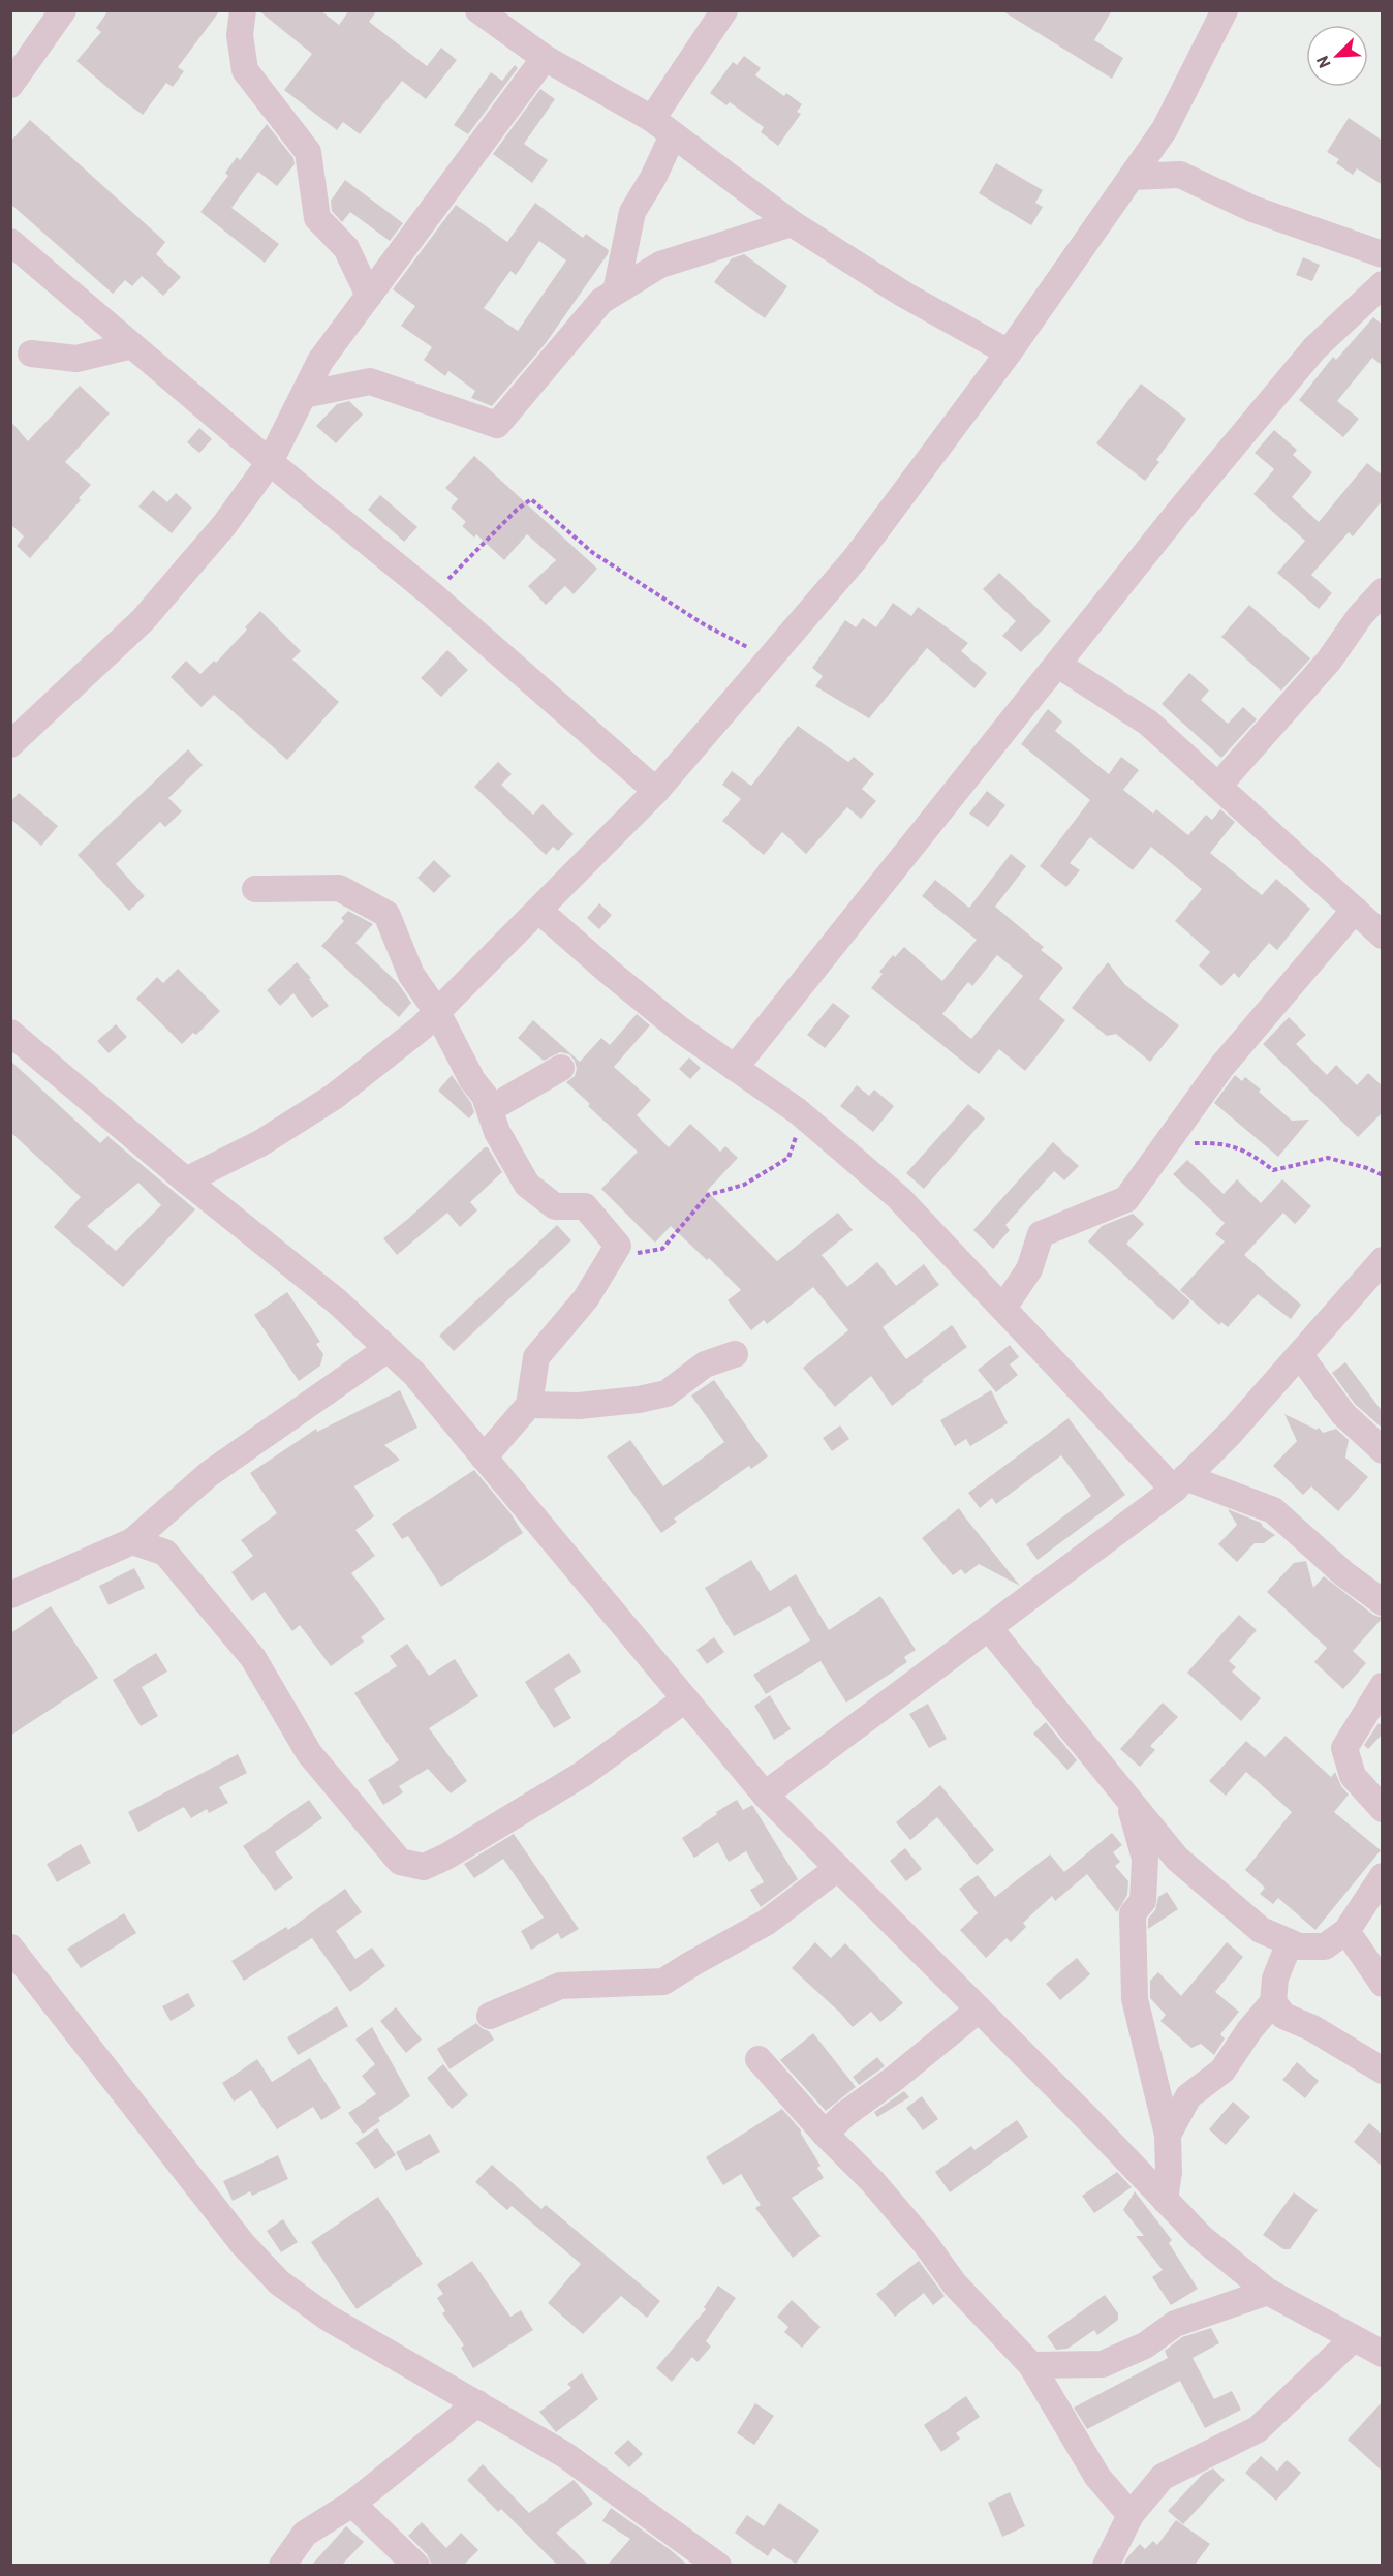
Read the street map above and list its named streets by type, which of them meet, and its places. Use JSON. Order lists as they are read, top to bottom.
{
  "north": "bottom left"
}
